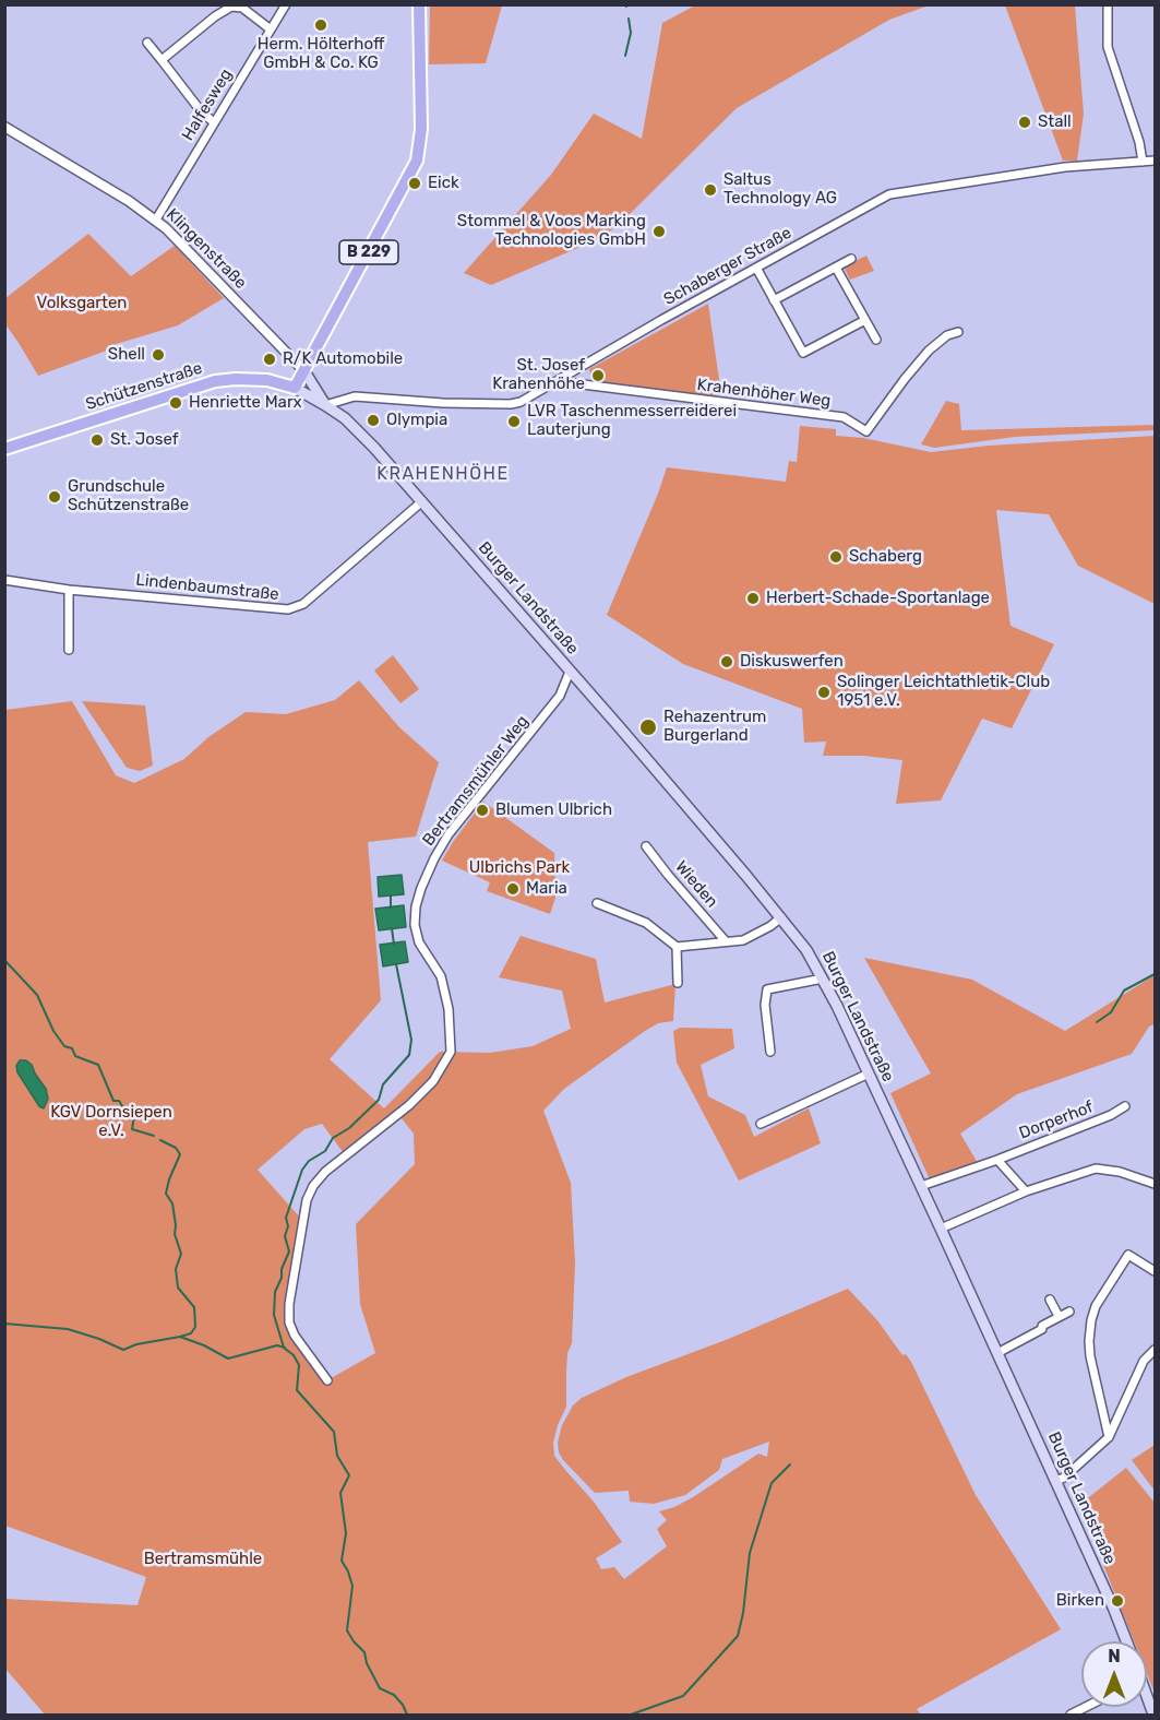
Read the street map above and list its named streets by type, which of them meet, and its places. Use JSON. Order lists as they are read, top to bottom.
{
  "streets": {
    "main road": ["B 229", "Schützenstraße", "Burger Landstraße"],
    "street": [
      "Halfesweg",
      "Klingenstraße",
      "Schaberger Straße",
      "Krahenhöher Weg",
      "Lindenbaumstraße",
      "Bertramsmühler Weg",
      "Wieden",
      "Dorperhof"
    ]
  },
  "crossings": [
    ["Halfesweg", "Klingenstraße"],
    ["Klingenstraße", "B 229"],
    ["Klingenstraße", "Burger Landstraße"],
    ["B 229", "Schützenstraße"],
    ["B 229", "Burger Landstraße"],
    ["Schaberger Straße", "Krahenhöher Weg"],
    ["Schaberger Straße", "Burger Landstraße"],
    ["Schützenstraße", "Burger Landstraße"],
    ["Lindenbaumstraße", "Burger Landstraße"],
    ["Burger Landstraße", "Bertramsmühler Weg"],
    ["Burger Landstraße", "Dorperhof"]
  ],
  "districts": ["KRAHENHÖHE"],
  "parks": [
    "Volksgarten",
    "Ulbrichs Park",
    "KGV Dornsiepen e.V.",
    "Bertramsmühle"
  ],
  "places": [
    "Herm. Hölterhoff GmbH & Co. KG",
    "Stall",
    "Eick",
    "Saltus Technology AG",
    "Stommel & Voos Marking Technologies GmbH",
    "Shell",
    "R/K Automobile",
    "St. Josef Krahenhöhe",
    "Henriette Marx",
    "Olympia",
    "LVR Taschenmesserreiderei Lauterjung",
    "St. Josef",
    "Grundschule Schützenstraße",
    "Schaberg",
    "Herbert-Schade-Sportanlage",
    "Diskuswerfen",
    "Solinger Leichtathletik-Club 1951 e.V.",
    "Rehazentrum Burgerland",
    "Blumen Ulbrich",
    "Maria",
    "Birken"
  ],
  "north": "top"
}
